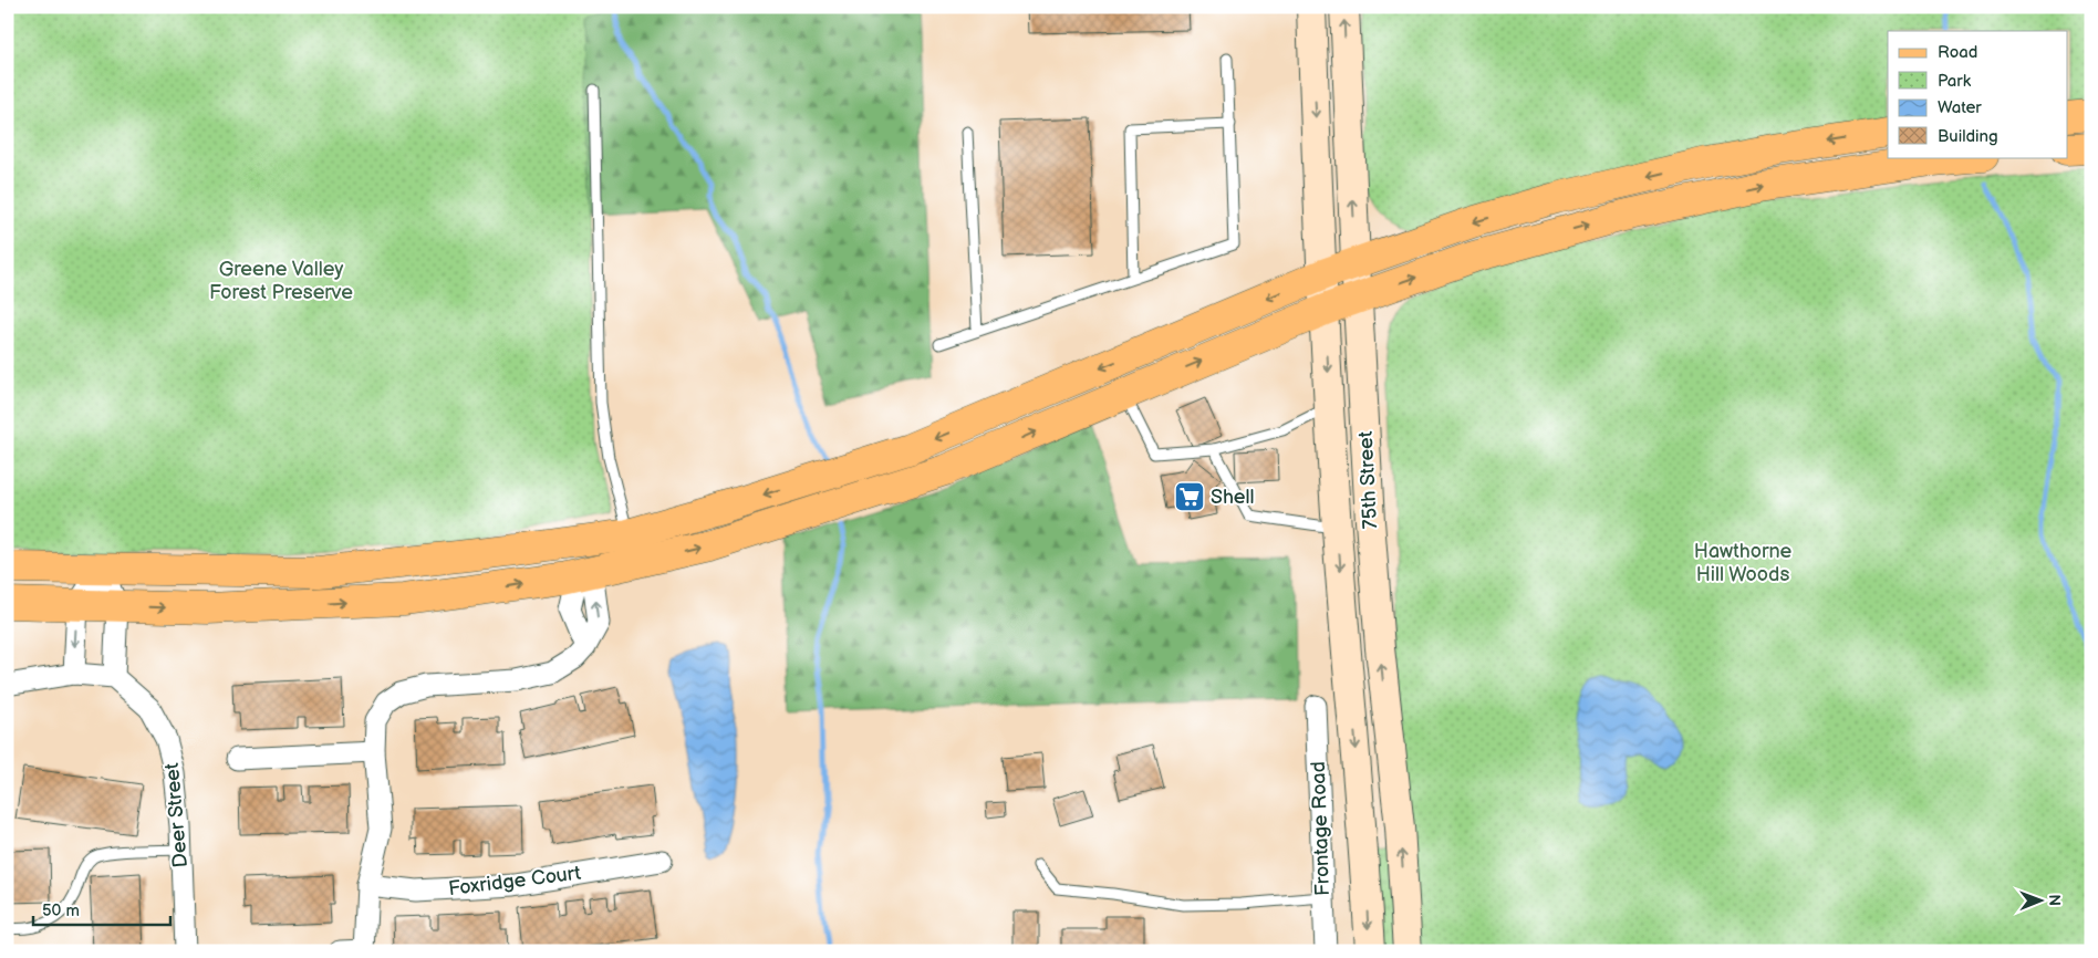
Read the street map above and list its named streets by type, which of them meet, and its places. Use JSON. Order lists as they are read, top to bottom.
{
  "streets": {
    "main road": ["75th Street"],
    "street": ["Deer Street", "Frontage Road", "Foxridge Court"]
  },
  "parks": ["Greene Valley Forest Preserve", "Hawthorne Hill Woods"],
  "places": {
    "supermarket": ["Shell"]
  },
  "legend": [
    "Road",
    "Park",
    "Water",
    "Building"
  ],
  "scale_bar": "50 m",
  "north": "right"
}
